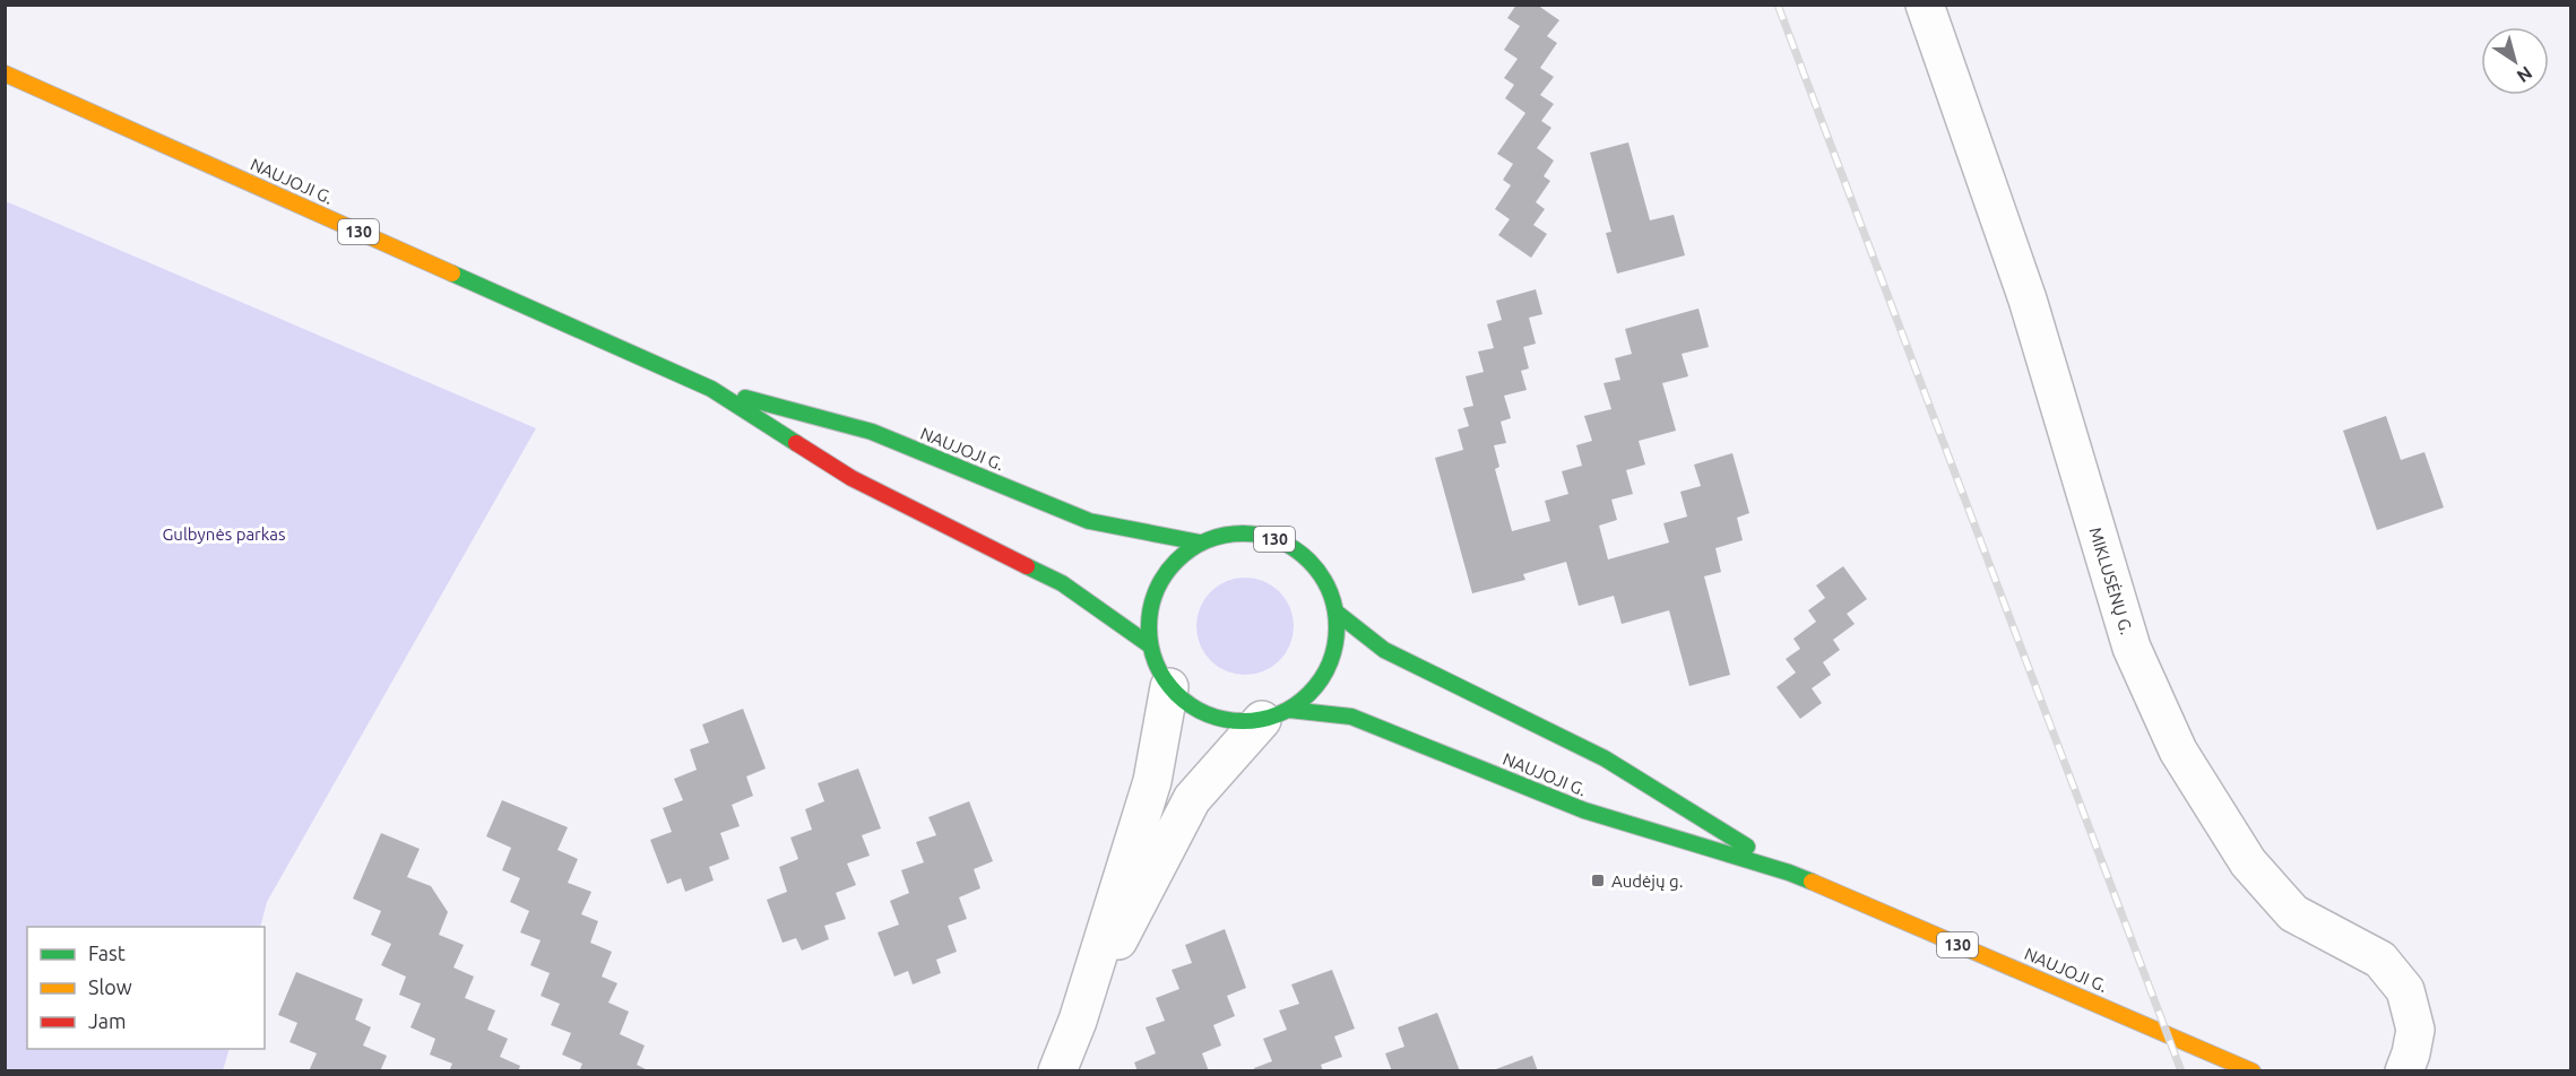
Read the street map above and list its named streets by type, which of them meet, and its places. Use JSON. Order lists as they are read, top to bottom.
{
  "streets": {
    "main road": ["NAUJOJI G.", "130"],
    "street": ["MIKLUSĖNŲ G."]
  },
  "crossings": [
    ["NAUJOJI G.", "130"]
  ],
  "parks": ["Gulbynės parkas"],
  "places": {
    "transit": ["Audėjų g."]
  },
  "legend": ["Fast", "Slow", "Jam"],
  "north": "bottom right"
}
